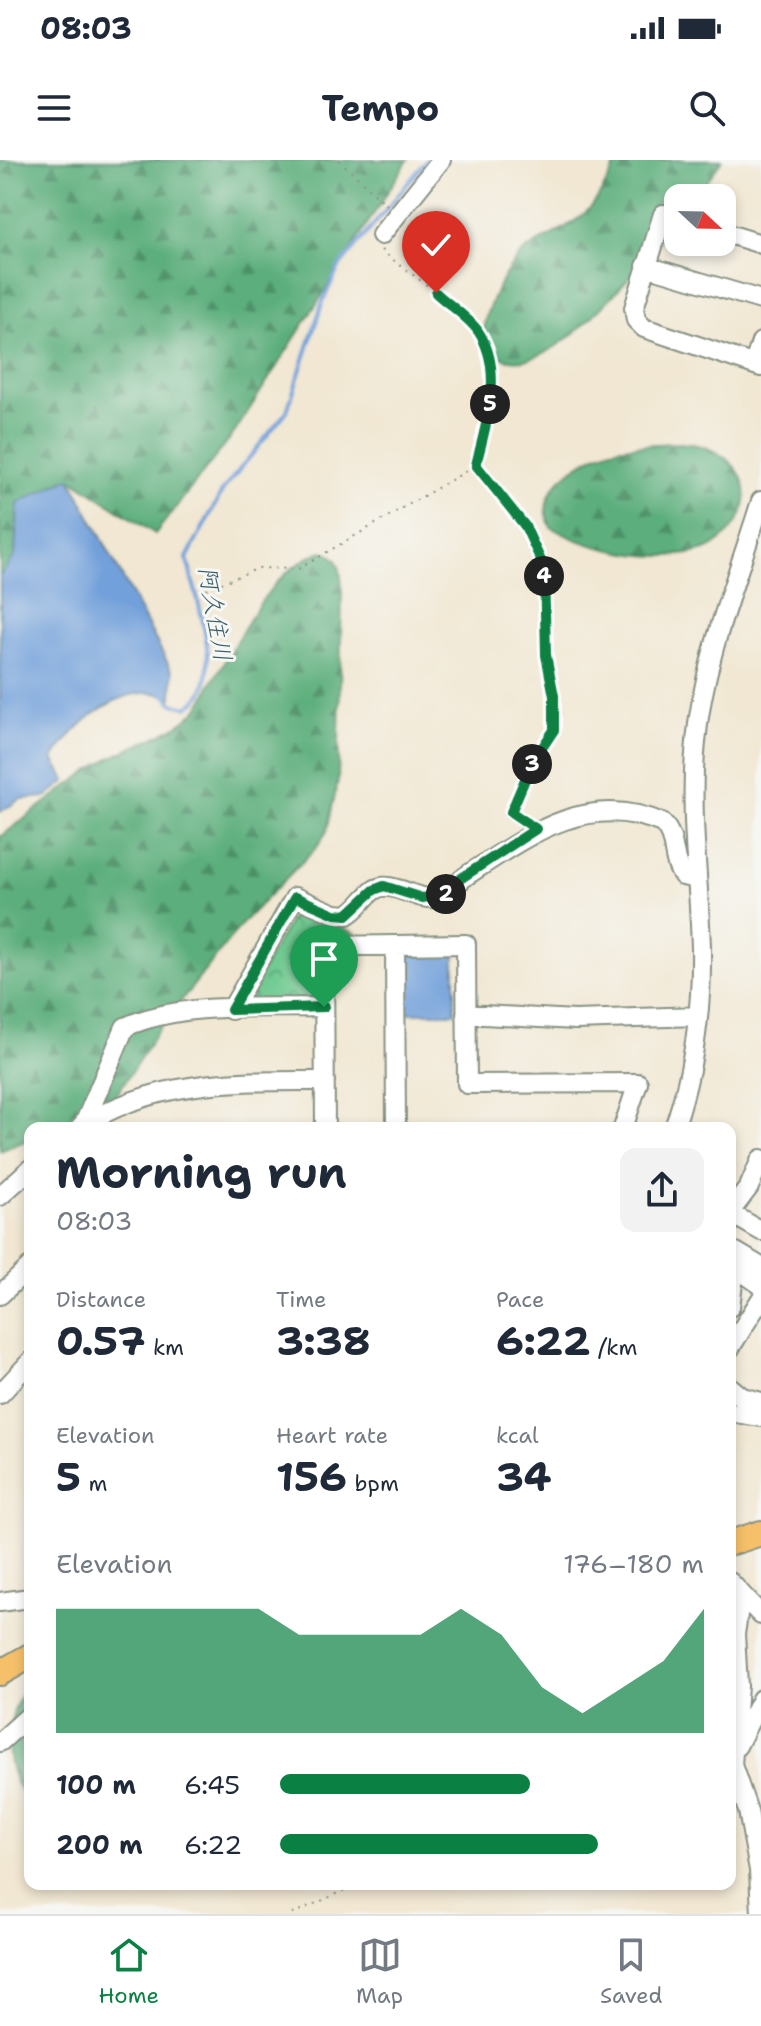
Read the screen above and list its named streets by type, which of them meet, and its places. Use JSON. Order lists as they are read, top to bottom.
{
  "water": ["阿久住川"],
  "north": "right",
  "page": {
    "status": "08:03",
    "header": "Tempo",
    "pins": [
      "5",
      "4",
      "3",
      "2"
    ],
    "heading": ["Morning run", "08:03"],
    "stats": [
      ["Distance", "0.57 km"],
      ["Time", "3:38"],
      ["Pace", "6:22 /km"],
      ["Elevation", "5 m"],
      ["Heart rate", "156 bpm"],
      ["kcal", "34"]
    ],
    "chart": ["Elevation", "176–180 m"],
    "list": [
      {
        "name": "100 m",
        "note": "6:45"
      },
      {
        "name": "200 m",
        "note": "6:22"
      }
    ],
    "tabs": ["Home", "Map", "Saved"]
  }
}
